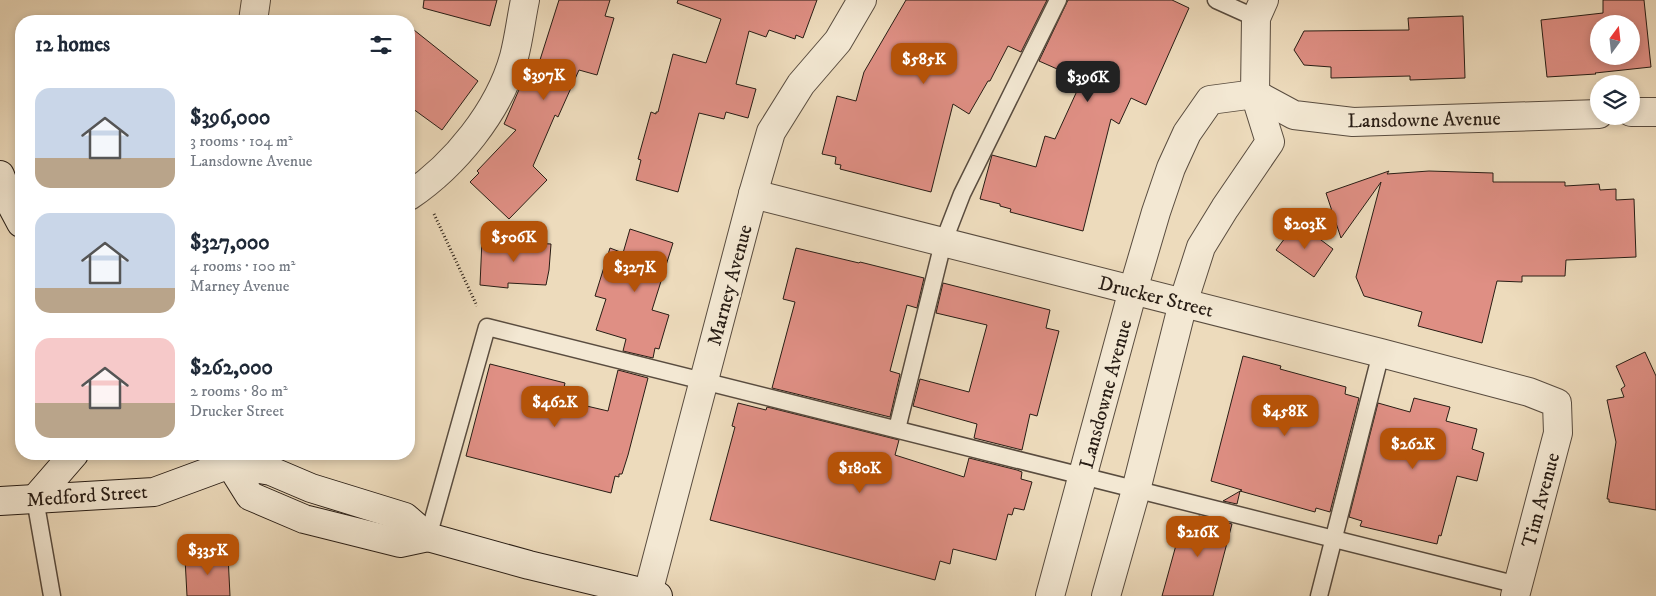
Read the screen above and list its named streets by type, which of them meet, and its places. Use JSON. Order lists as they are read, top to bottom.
{
  "streets": {
    "street": [
      "Lansdowne Avenue",
      "Marney Avenue",
      "Drucker Street",
      "Medford Street",
      "Tim Avenue"
    ]
  },
  "crossings": [
    ["Lansdowne Avenue", "Drucker Street"],
    ["Marney Avenue", "Drucker Street"],
    ["Drucker Street", "Tim Avenue"]
  ],
  "north": "top",
  "page": {
    "heading": "12 homes",
    "price": [
      "$585K",
      "$397K",
      "$396K",
      "$203K",
      "$506K",
      "$327K",
      "$462K",
      "$458K",
      "$262K",
      "$180K",
      "$216K",
      "$335K"
    ],
    "list": [
      {
        "name": "$396,000",
        "note": "3 rooms · 104 m² · Lansdowne Avenue"
      },
      {
        "name": "$327,000",
        "note": "4 rooms · 100 m² · Marney Avenue"
      },
      {
        "name": "$262,000",
        "note": "2 rooms · 80 m² · Drucker Street"
      }
    ]
  }
}
